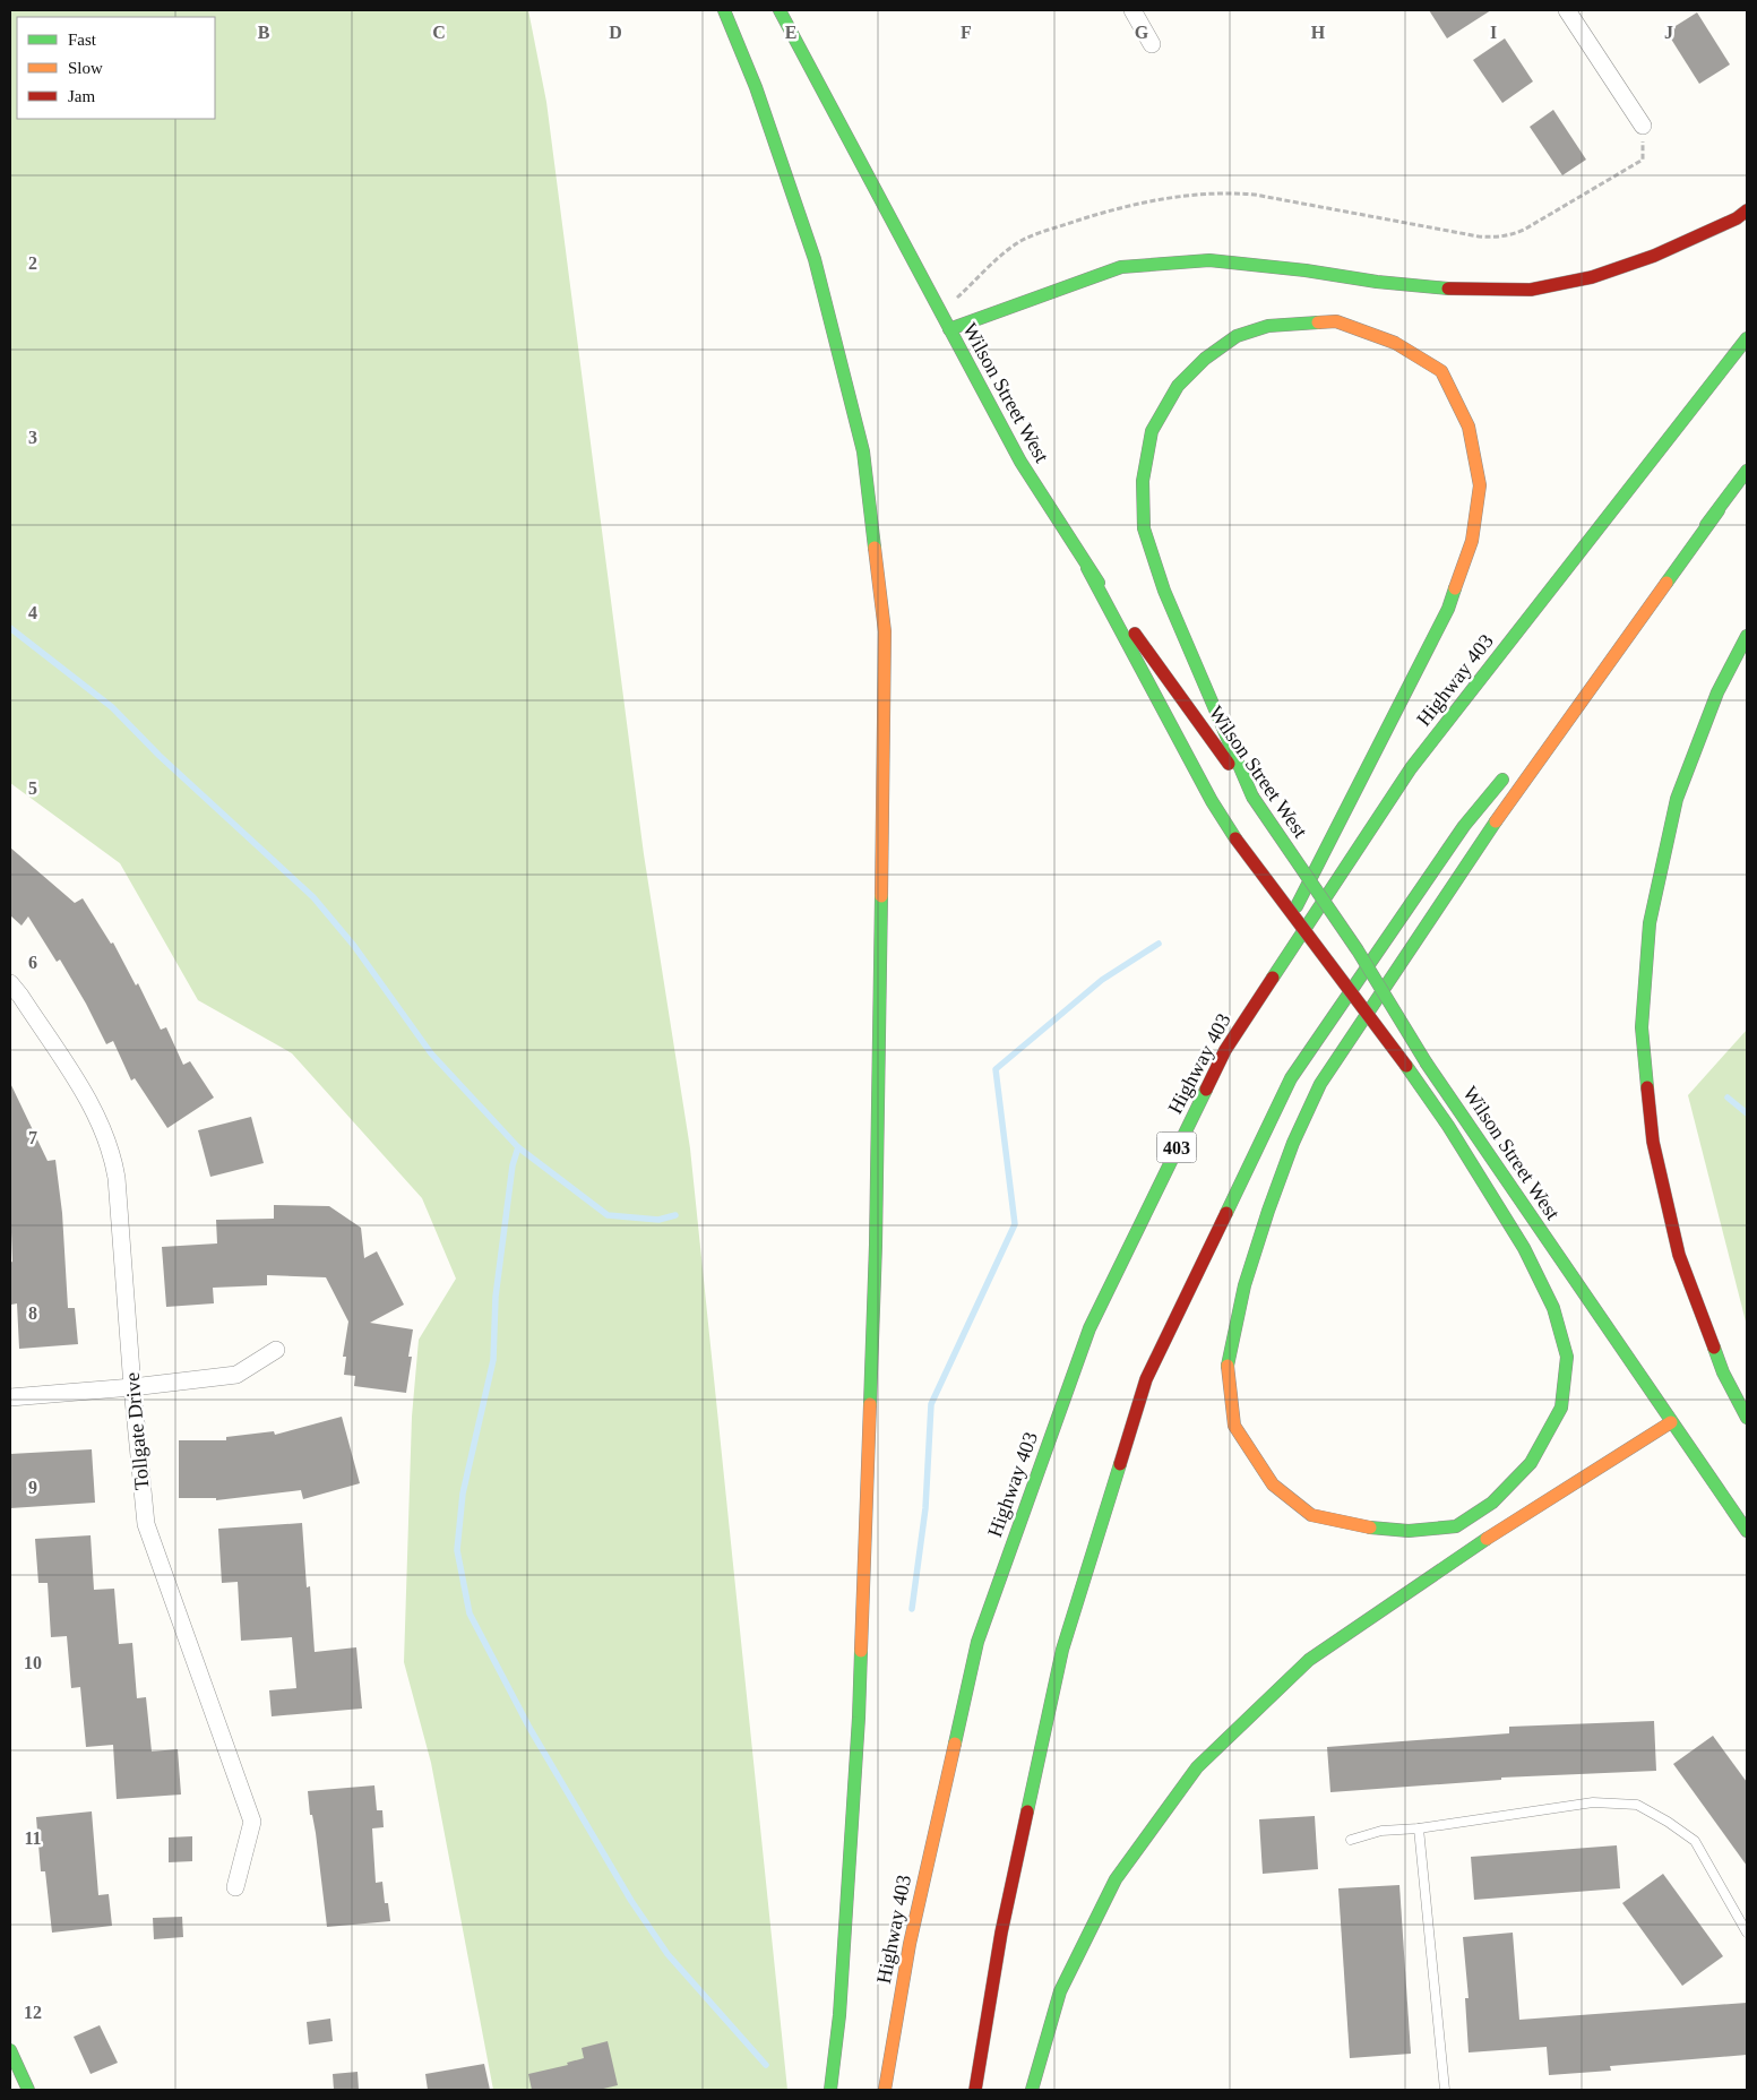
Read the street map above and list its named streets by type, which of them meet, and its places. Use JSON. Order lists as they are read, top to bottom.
{
  "streets": {
    "main road": ["Wilson Street West", "Highway 403", "403"],
    "street": ["Tollgate Drive"]
  },
  "legend": ["Fast", "Slow", "Jam"],
  "grid": {
    "columns": [
      "B",
      "C",
      "D",
      "E",
      "F",
      "G",
      "H",
      "I",
      "J"
    ],
    "rows": [
      "2",
      "3",
      "4",
      "5",
      "6",
      "7",
      "8",
      "9",
      "10",
      "11",
      "12"
    ]
  }
}
